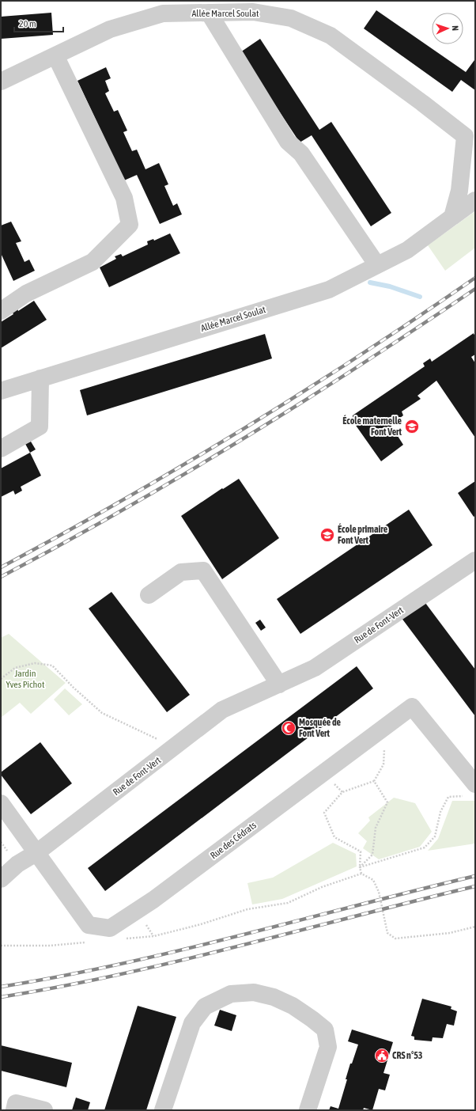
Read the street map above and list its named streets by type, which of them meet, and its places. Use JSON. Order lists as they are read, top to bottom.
{
  "streets": {
    "street": ["Allée Marcel Soulat", "Rue de Font-Vert", "Rue des Cédrats"]
  },
  "crossings": [
    ["Rue de Font-Vert", "Rue des Cédrats"]
  ],
  "parks": ["Jardin Yves Pichot"],
  "places": {
    "school or university": ["École maternelle Font Vert", "École primaire Font Vert"],
    "mosque": ["Mosquée de Font Vert"],
    "public building": ["CRS n°53"]
  },
  "scale_bar": "20 m",
  "north": "right"
}
